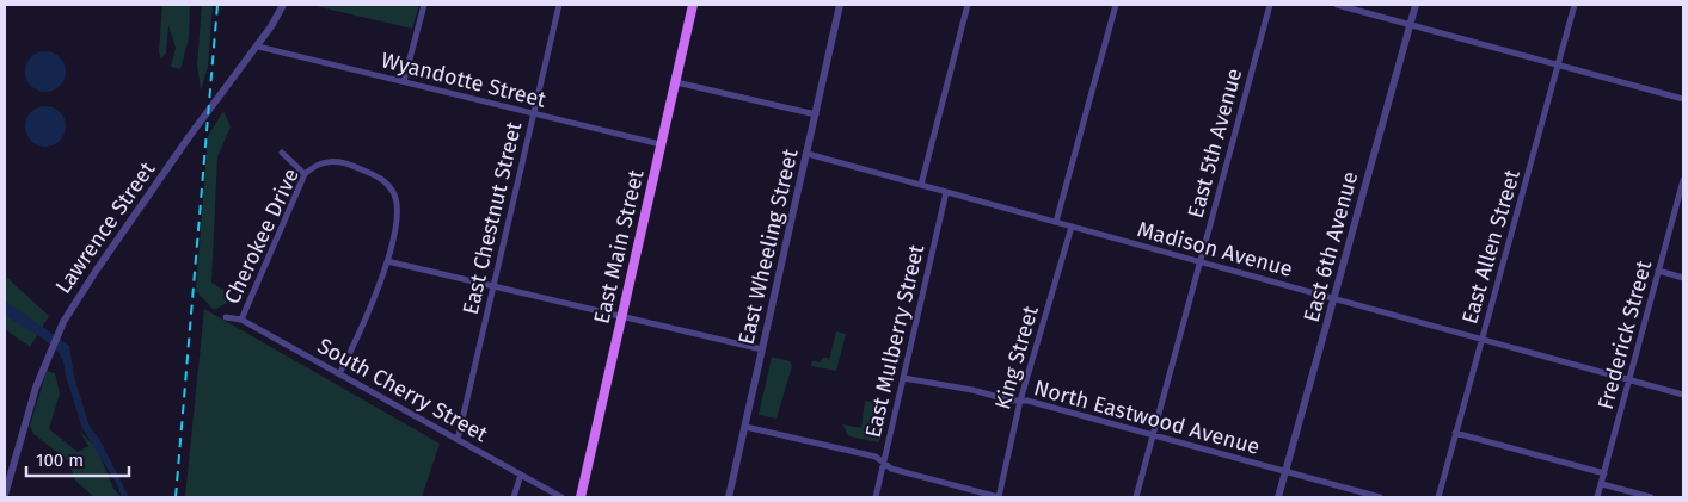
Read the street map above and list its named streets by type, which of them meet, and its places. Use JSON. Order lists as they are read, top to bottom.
{
  "streets": {
    "main road": ["East Main Street"],
    "street": [
      "Wyandotte Street",
      "East 5th Avenue",
      "East Chestnut Street",
      "Lawrence Street",
      "Cherokee Drive",
      "East Wheeling Street",
      "East 6th Avenue",
      "East Allen Street",
      "Madison Avenue",
      "Frederick Street",
      "East Mulberry Street",
      "King Street",
      "South Cherry Street",
      "North Eastwood Avenue"
    ]
  },
  "crossings": [
    ["Wyandotte Street", "East Chestnut Street"],
    ["Wyandotte Street", "Lawrence Street"],
    ["Wyandotte Street", "East Main Street"],
    ["East 5th Avenue", "Madison Avenue"],
    ["East 5th Avenue", "North Eastwood Avenue"],
    ["East Chestnut Street", "South Cherry Street"],
    ["Cherokee Drive", "South Cherry Street"],
    ["East Wheeling Street", "Madison Avenue"],
    ["East 6th Avenue", "Madison Avenue"],
    ["East 6th Avenue", "North Eastwood Avenue"],
    ["East Allen Street", "Madison Avenue"],
    ["Madison Avenue", "Frederick Street"],
    ["Madison Avenue", "East Mulberry Street"],
    ["Madison Avenue", "King Street"],
    ["East Mulberry Street", "North Eastwood Avenue"],
    ["King Street", "North Eastwood Avenue"]
  ],
  "scale_bar": "100 m"
}
